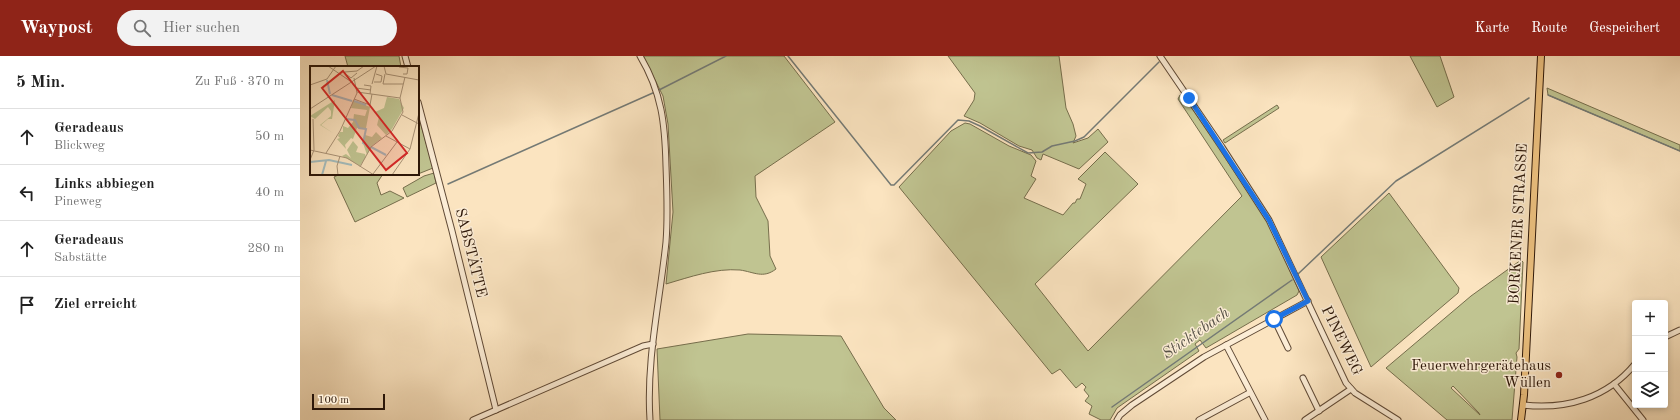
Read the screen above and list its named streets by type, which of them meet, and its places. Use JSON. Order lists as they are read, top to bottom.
{
  "streets": {
    "main road": ["BORKENER STRASSE"],
    "street": ["SABSTÄTTE", "PINEWEG"]
  },
  "water": ["Sticktebach"],
  "places": ["Feuerwehrgerätehaus Wüllen"],
  "scale_bar": "100 m",
  "page": {
    "header": "Waypost",
    "search": "Hier suchen",
    "nav": ["Karte", "Route", "Gespeichert"],
    "heading": ["5 Min.", "Zu Fuß · 370 m"],
    "list": [
      ["Geradeaus", "Blickweg", "50 m"],
      ["Links abbiegen", "Pineweg", "40 m"],
      ["Geradeaus", "Sabstätte", "280 m"],
      "Ziel erreicht"
    ],
    "map_buttons": ["+", "−"],
    "scale": "100 m"
  }
}
